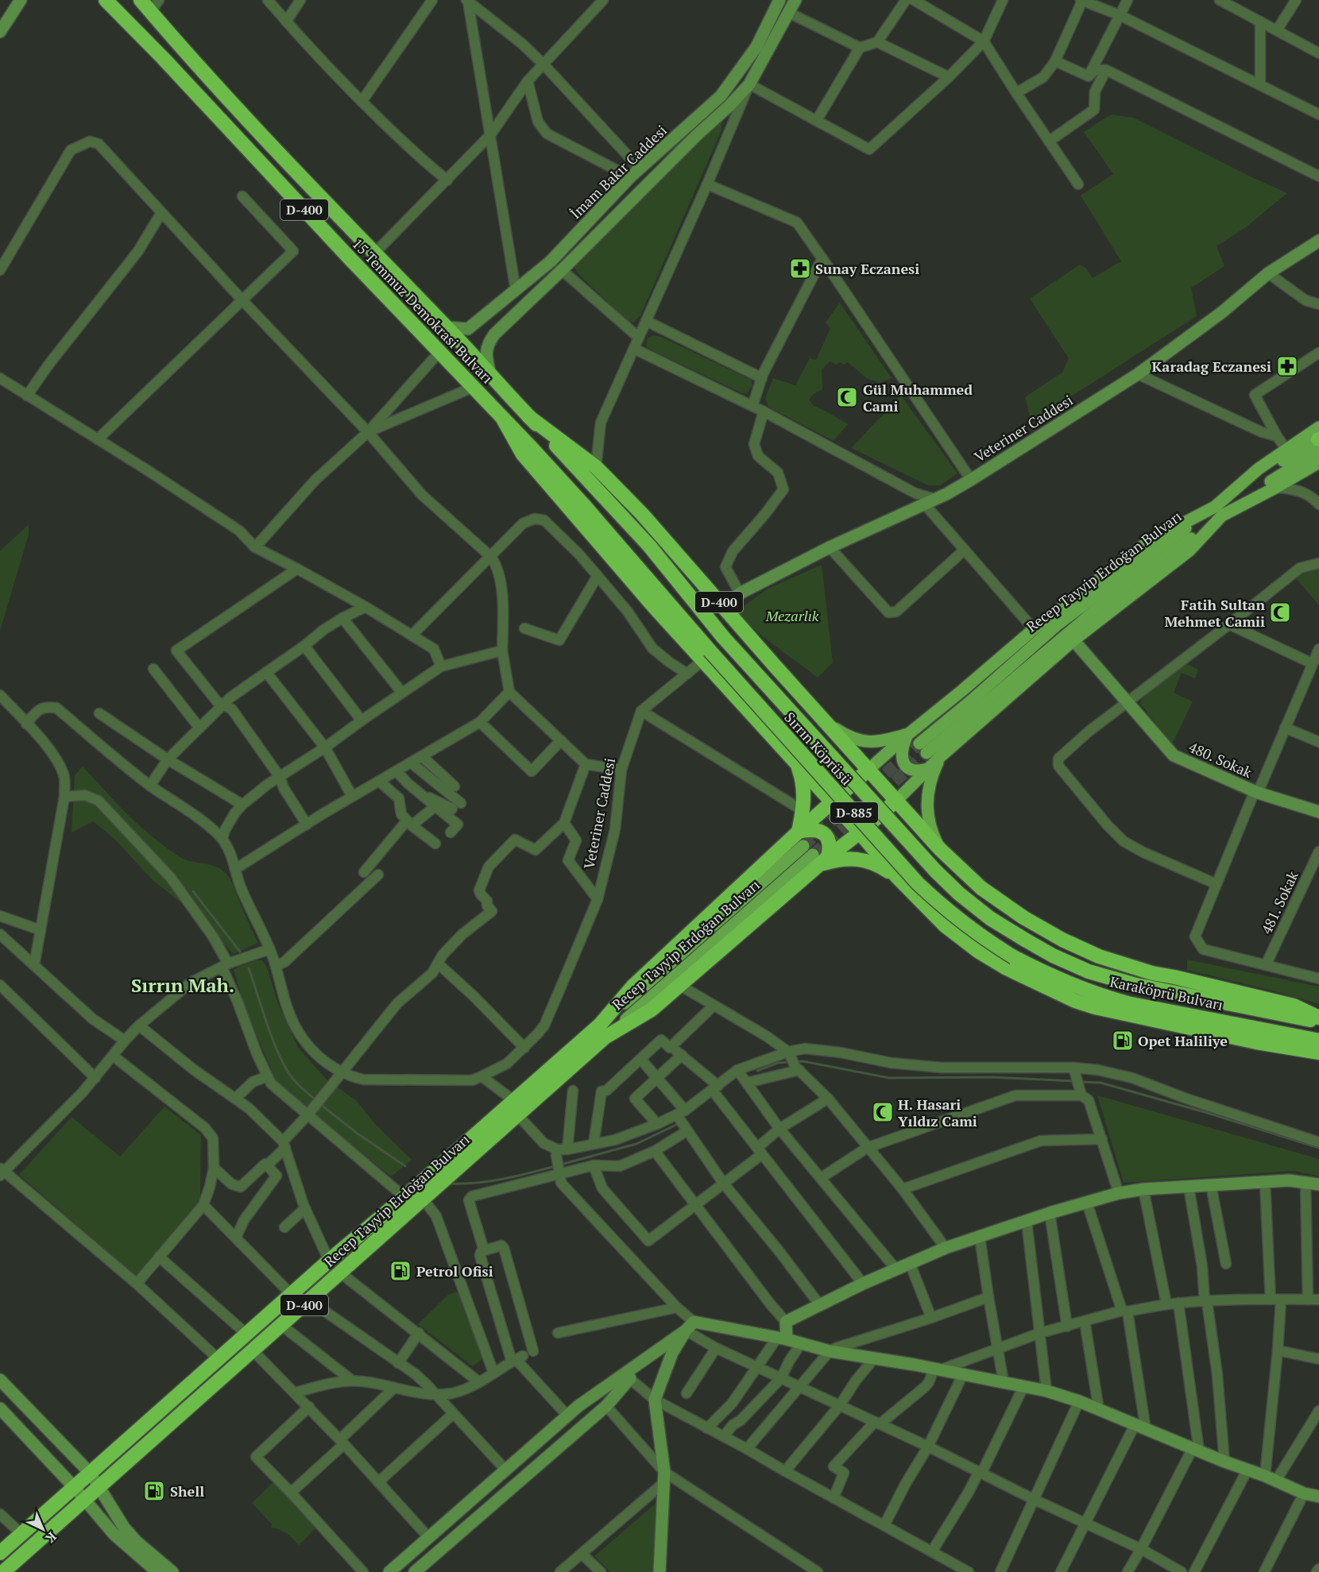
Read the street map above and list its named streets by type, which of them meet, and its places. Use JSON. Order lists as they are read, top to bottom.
{
  "streets": {
    "highway": [
      "D-400",
      "15 Temmuz Demokrasi Bulvarı",
      "Recep Tayyip Erdoğan Bulvarı",
      "Sırrın Köprüsü",
      "D-885",
      "Karaköprü Bulvarı"
    ],
    "street": [
      "İmam Bakır Caddesi",
      "Veteriner Caddesi",
      "480. Sokak",
      "481. Sokak"
    ]
  },
  "crossings": [
    ["İmam Bakır Caddesi", "15 Temmuz Demokrasi Bulvarı"],
    ["D-400", "15 Temmuz Demokrasi Bulvarı"],
    ["D-400", "Veteriner Caddesi"],
    ["D-400", "Recep Tayyip Erdoğan Bulvarı"],
    ["15 Temmuz Demokrasi Bulvarı", "Sırrın Köprüsü"],
    ["Sırrın Köprüsü", "Karaköprü Bulvarı"]
  ],
  "districts": ["Sırrın Mah."],
  "parks": ["Mezarlık"],
  "places": {
    "pharmacy": ["Sunay Eczanesi", "Karadag Eczanesi"],
    "mosque": ["Gül Muhammed Cami", "Fatih Sultan Mehmet Camii", "H. Hasari Yıldız Cami"],
    "fuel station": ["Opet Haliliye", "Petrol Ofisi", "Shell"]
  },
  "north": "bottom right"
}
